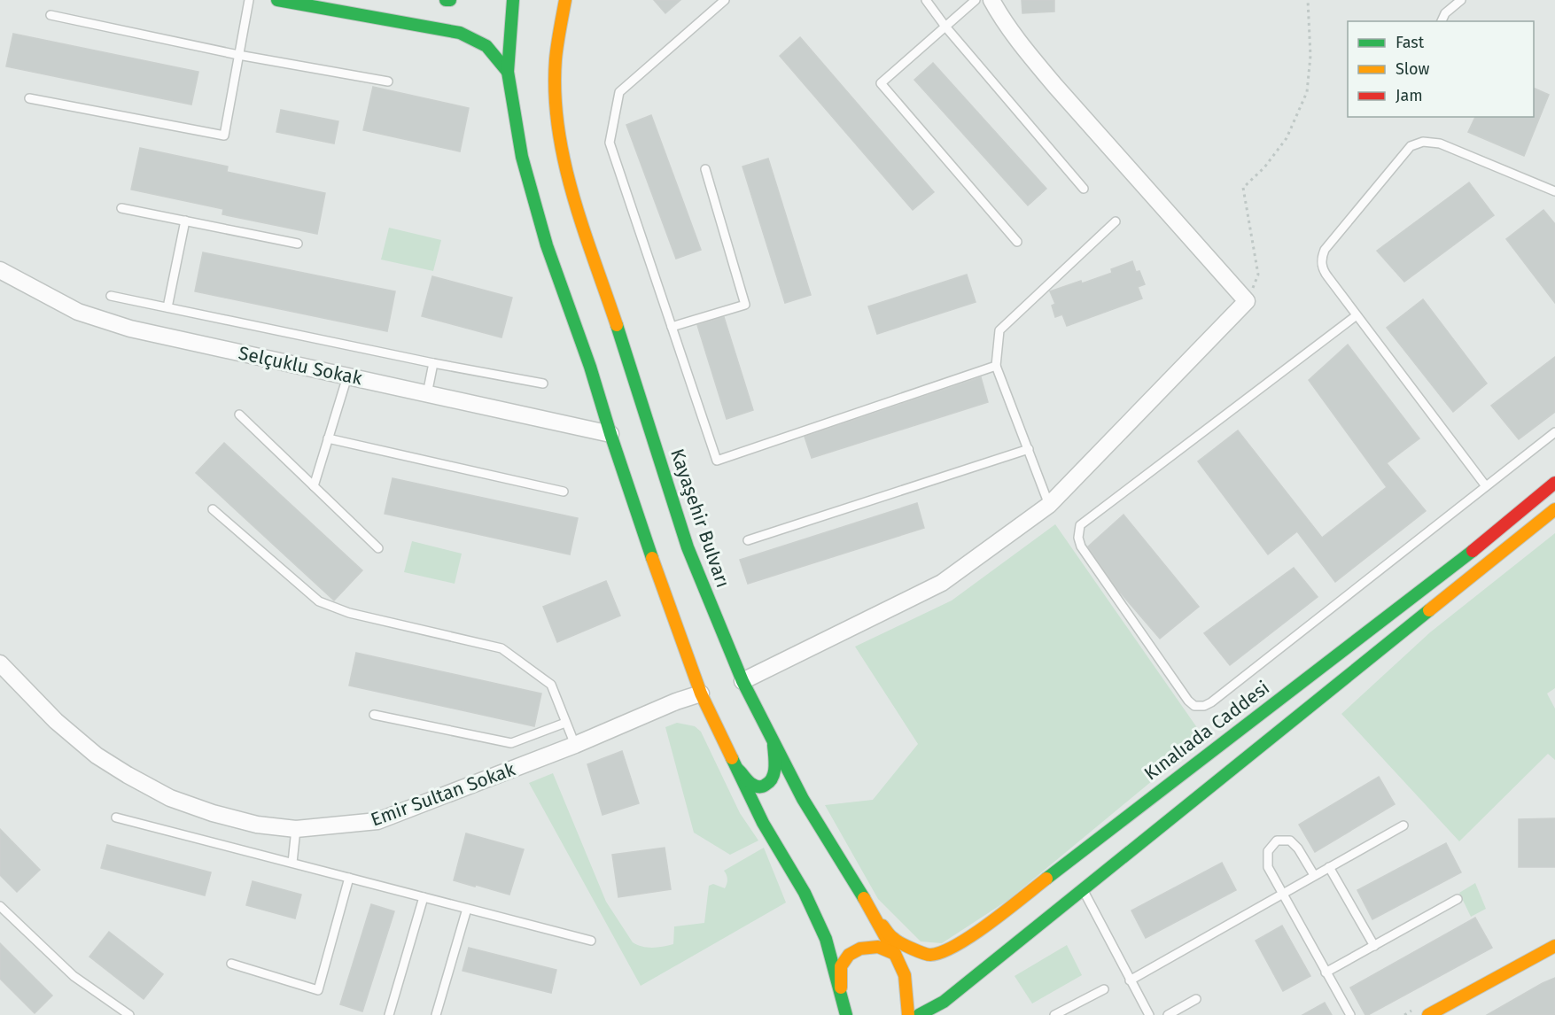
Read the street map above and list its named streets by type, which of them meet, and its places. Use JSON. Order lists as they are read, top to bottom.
{
  "streets": {
    "main road": ["Kayaşehir Bulvarı", "Kınalıada Caddesi"],
    "street": ["Selçuklu Sokak", "Emir Sultan Sokak"]
  },
  "legend": ["Fast", "Slow", "Jam"]
}
